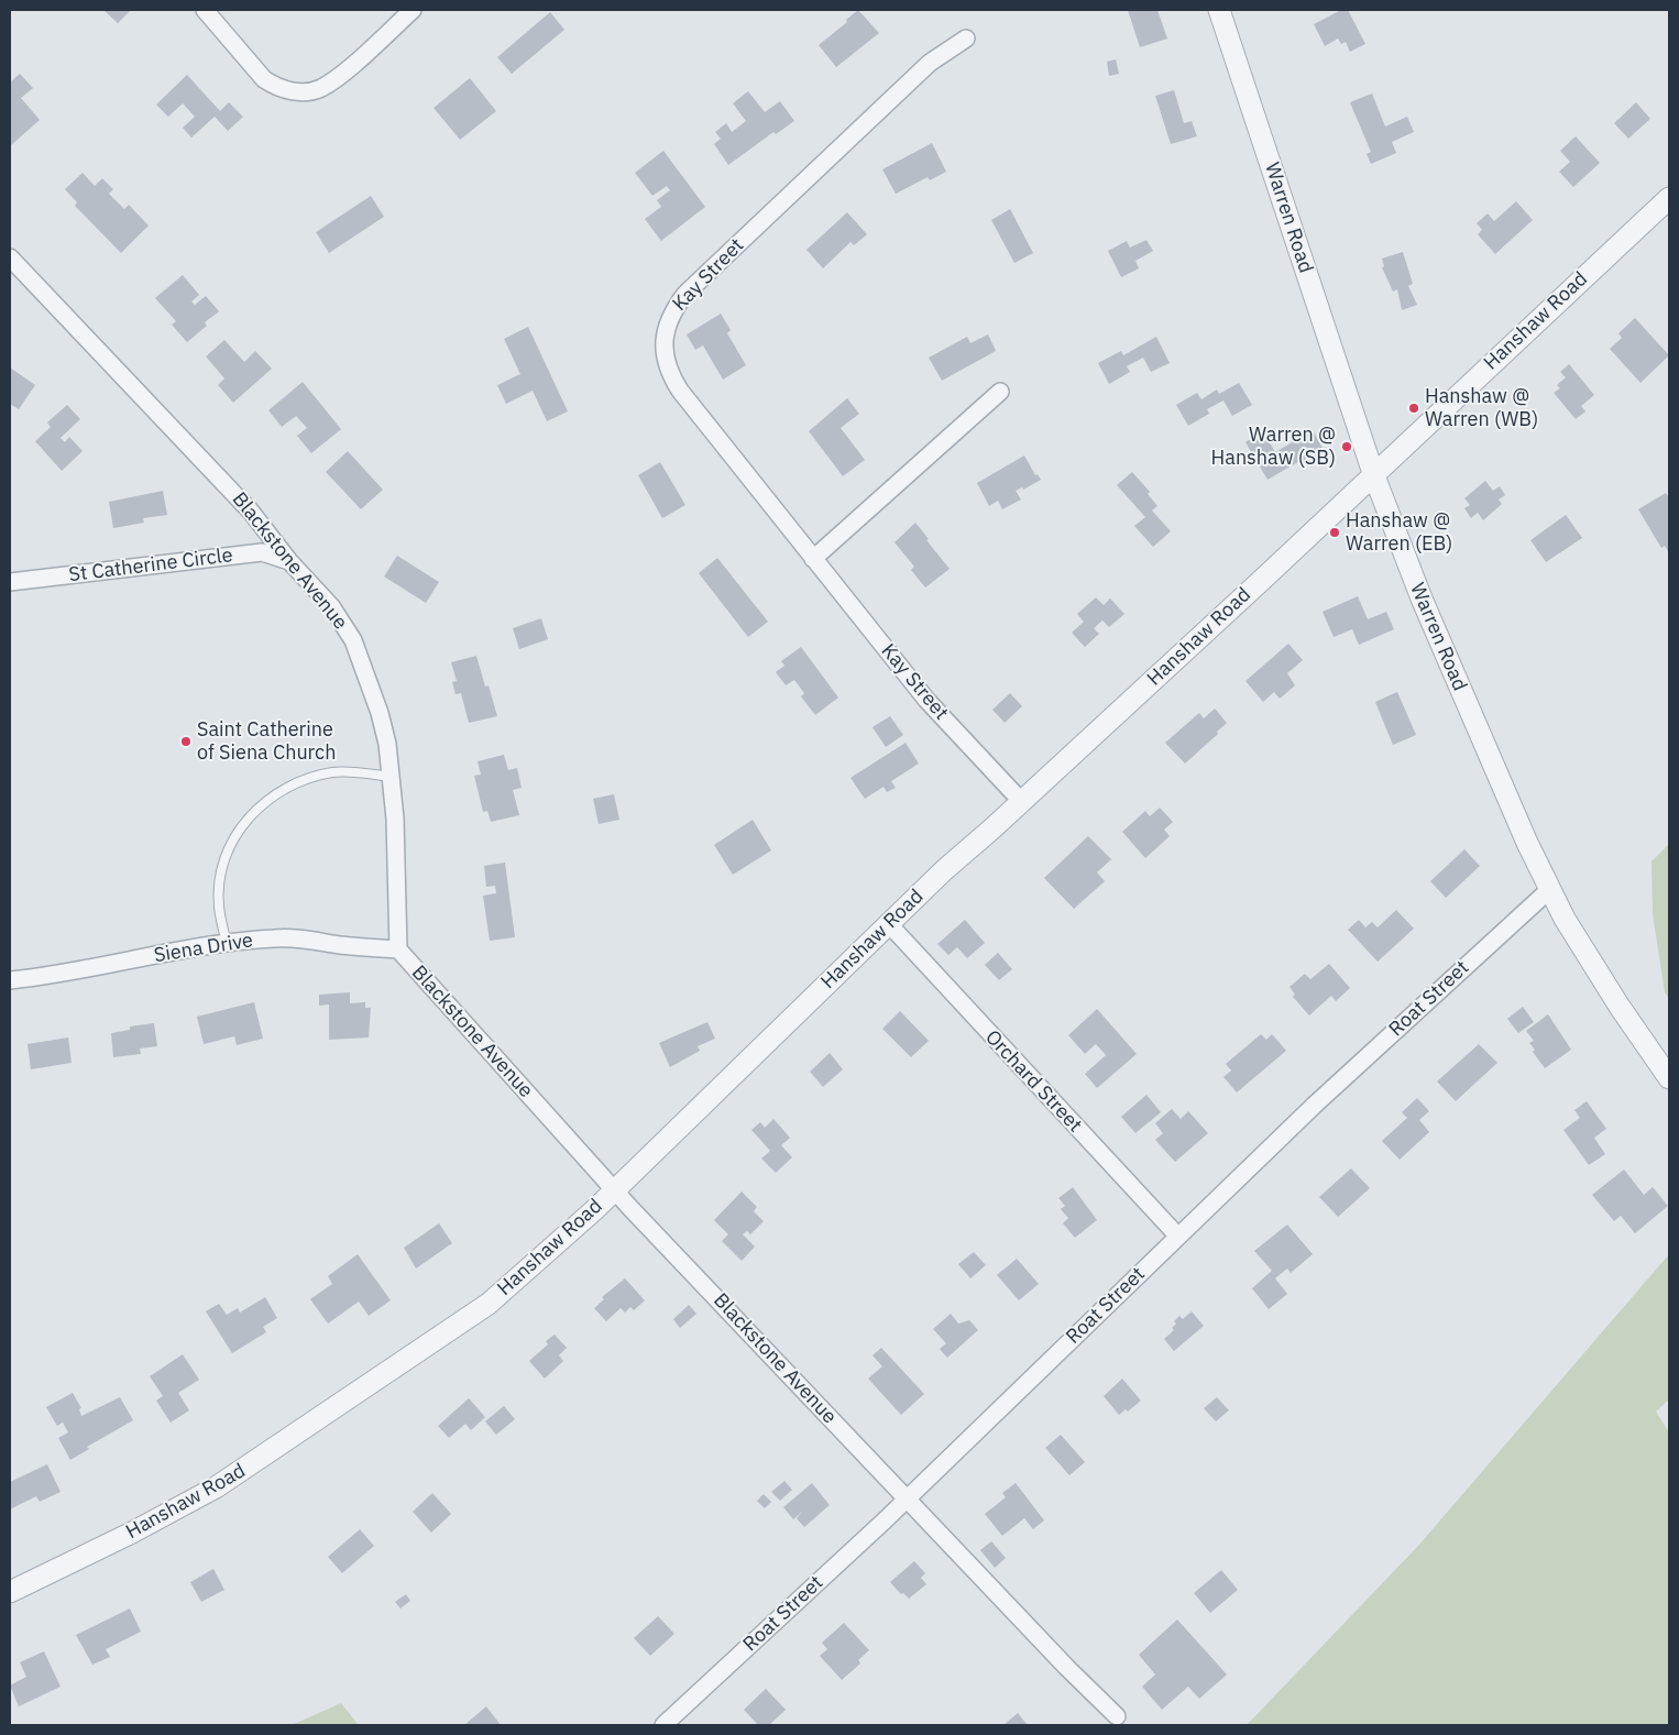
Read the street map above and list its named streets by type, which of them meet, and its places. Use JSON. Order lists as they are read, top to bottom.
{
  "streets": {
    "street": [
      "Warren Road",
      "Kay Street",
      "Hanshaw Road",
      "Blackstone Avenue",
      "St Catherine Circle",
      "Siena Drive",
      "Roat Street",
      "Orchard Street"
    ]
  },
  "crossings": [
    ["Warren Road", "Hanshaw Road"],
    ["Warren Road", "Roat Street"],
    ["Kay Street", "Hanshaw Road"],
    ["Hanshaw Road", "Blackstone Avenue"],
    ["Hanshaw Road", "Orchard Street"],
    ["Blackstone Avenue", "St Catherine Circle"],
    ["Blackstone Avenue", "Siena Drive"],
    ["Blackstone Avenue", "Roat Street"],
    ["Roat Street", "Orchard Street"]
  ],
  "places": [
    "Hanshaw @ Warren (WB)",
    "Warren @ Hanshaw (SB)",
    "Hanshaw @ Warren (EB)",
    "Saint Catherine of Siena Church"
  ]
}
